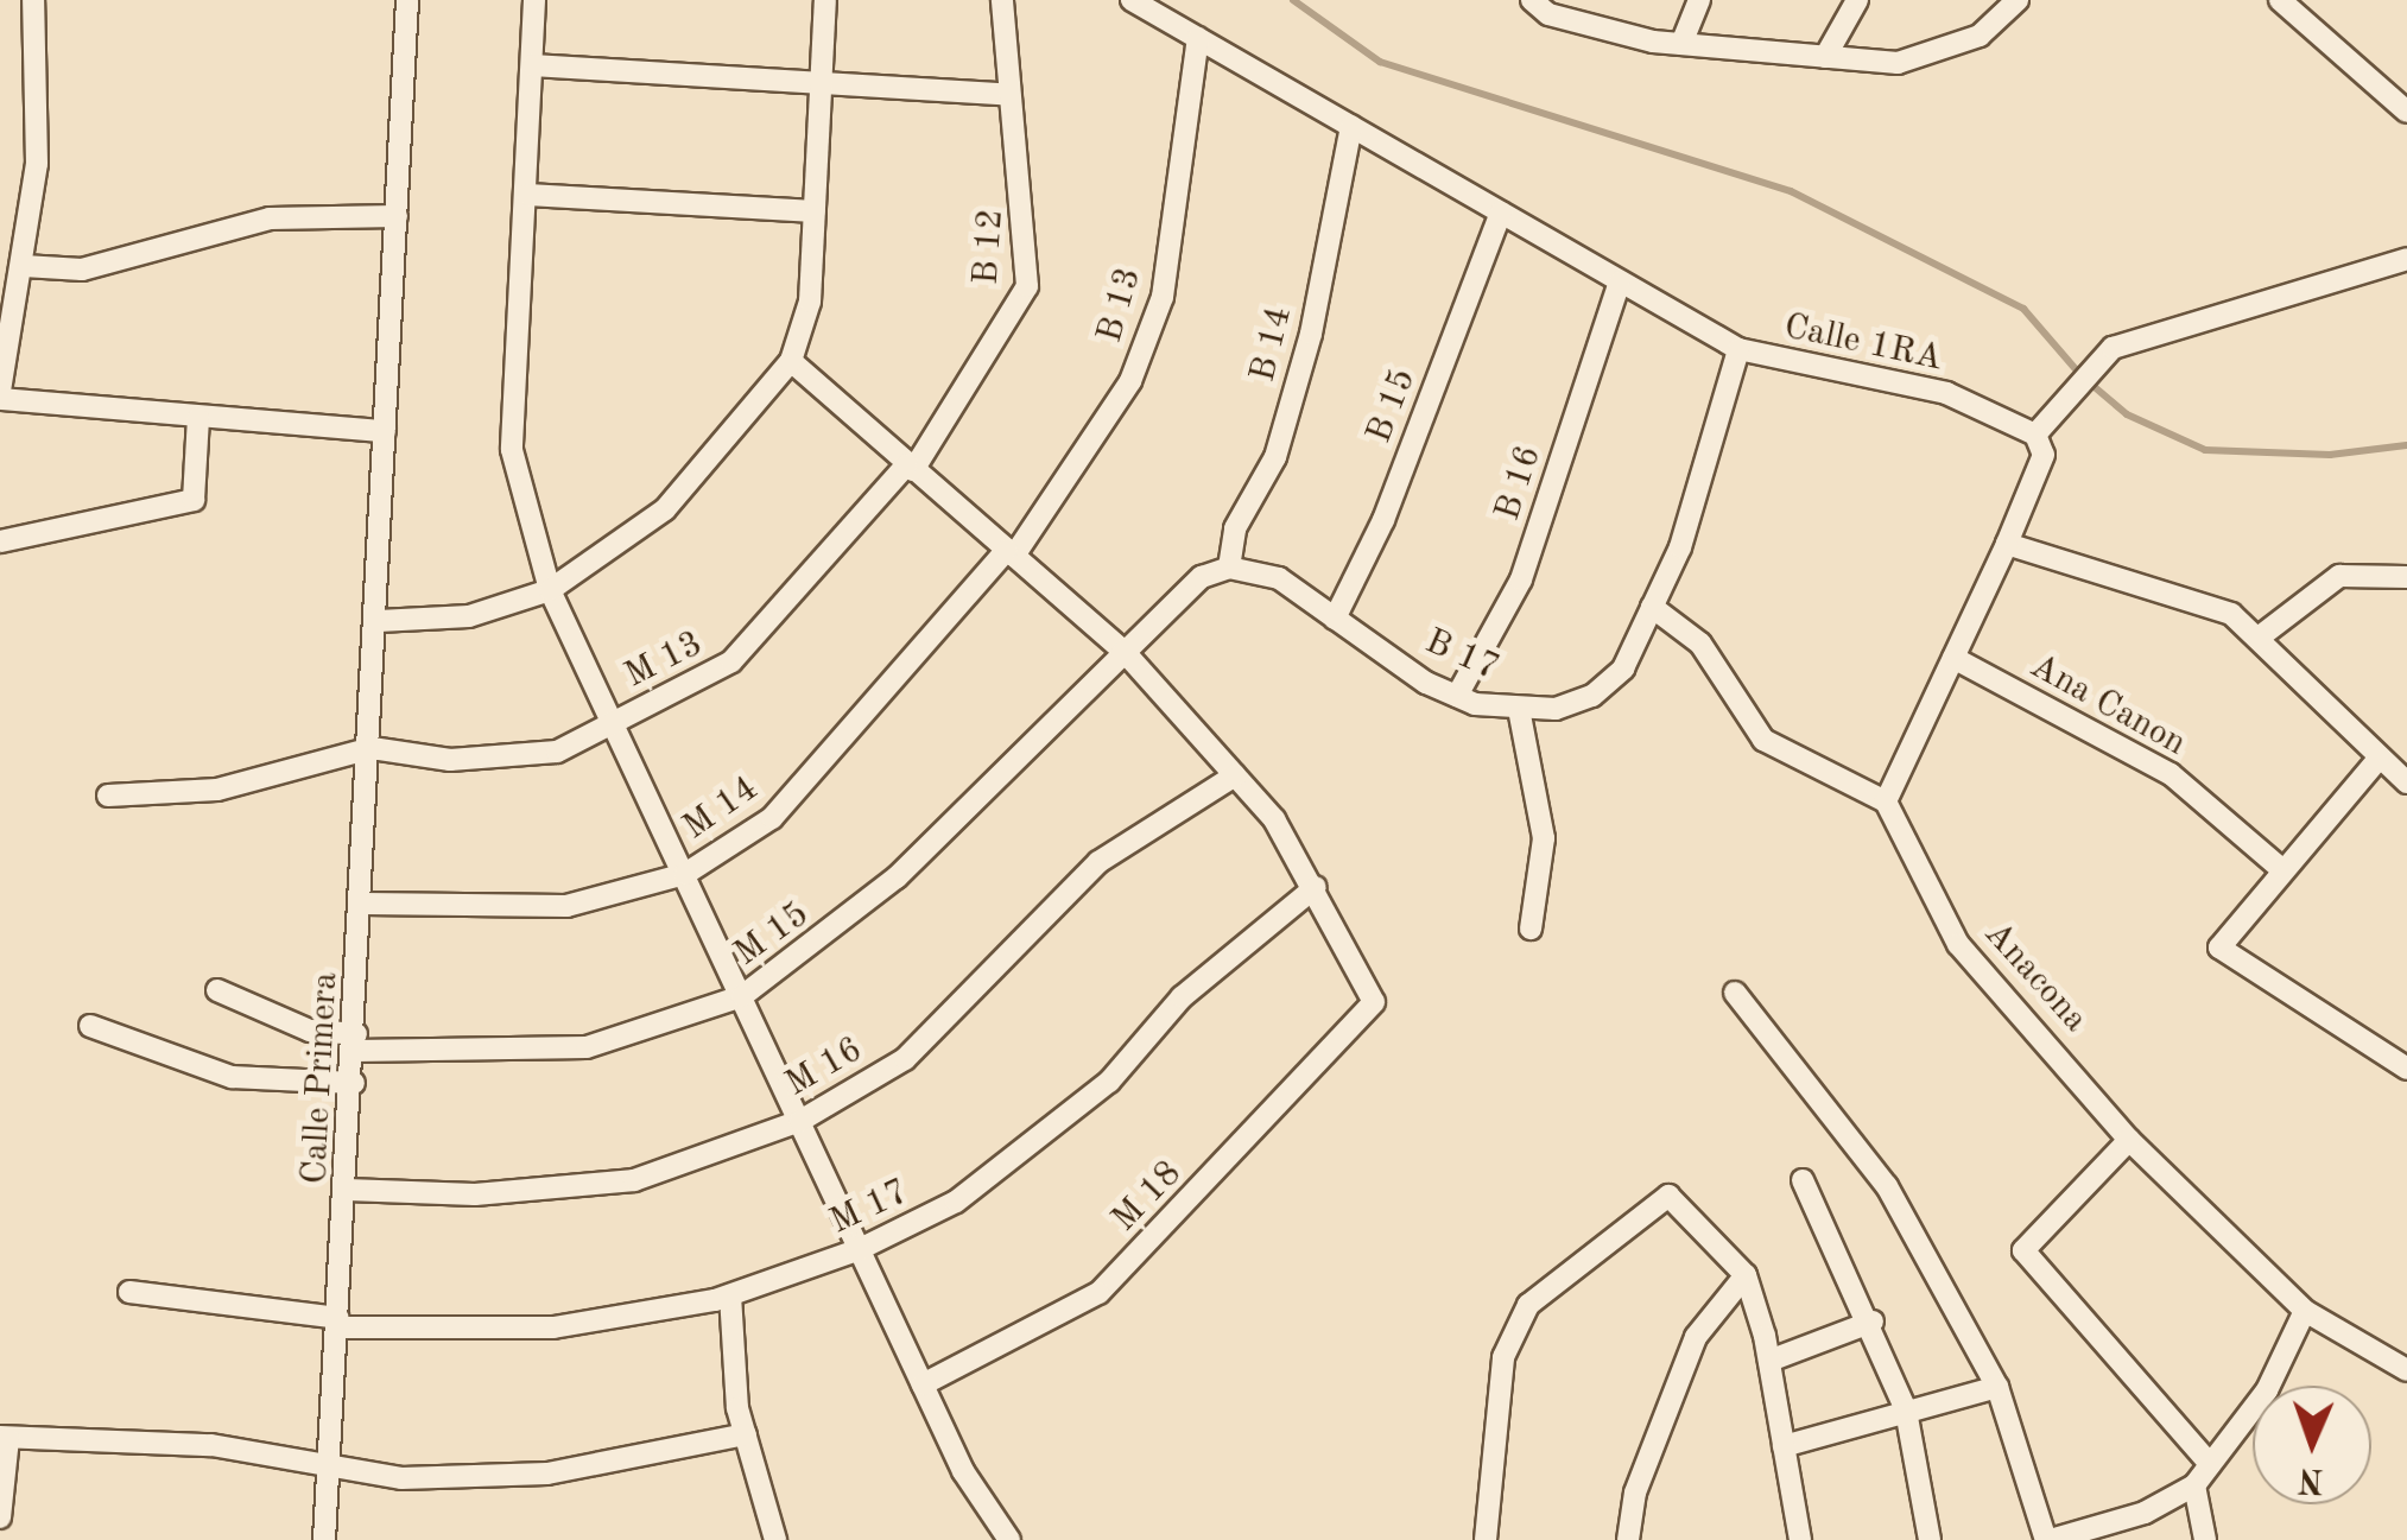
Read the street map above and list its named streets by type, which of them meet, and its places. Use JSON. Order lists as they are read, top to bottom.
{
  "streets": {
    "street": [
      "B 12",
      "B 13",
      "Calle 1RA",
      "B 14",
      "B 15",
      "B 16",
      "B 17",
      "M 13",
      "Ana Canon",
      "M 14",
      "M 15",
      "Anacona",
      "M 16",
      "Calle Primera",
      "M 18",
      "M 17"
    ]
  },
  "crossings": [
    ["B 12", "M 13"],
    ["B 13", "Calle 1RA"],
    ["B 13", "M 14"],
    ["Calle 1RA", "B 14"],
    ["Calle 1RA", "B 15"],
    ["Calle 1RA", "B 16"],
    ["Calle 1RA", "B 17"],
    ["B 14", "B 17"],
    ["B 15", "B 17"],
    ["B 16", "B 17"],
    ["M 13", "Calle Primera"],
    ["M 14", "Calle Primera"],
    ["M 15", "Calle Primera"],
    ["M 16", "Calle Primera"],
    ["Calle Primera", "M 17"],
    ["M 18", "M 17"]
  ],
  "north": "bottom"
}
